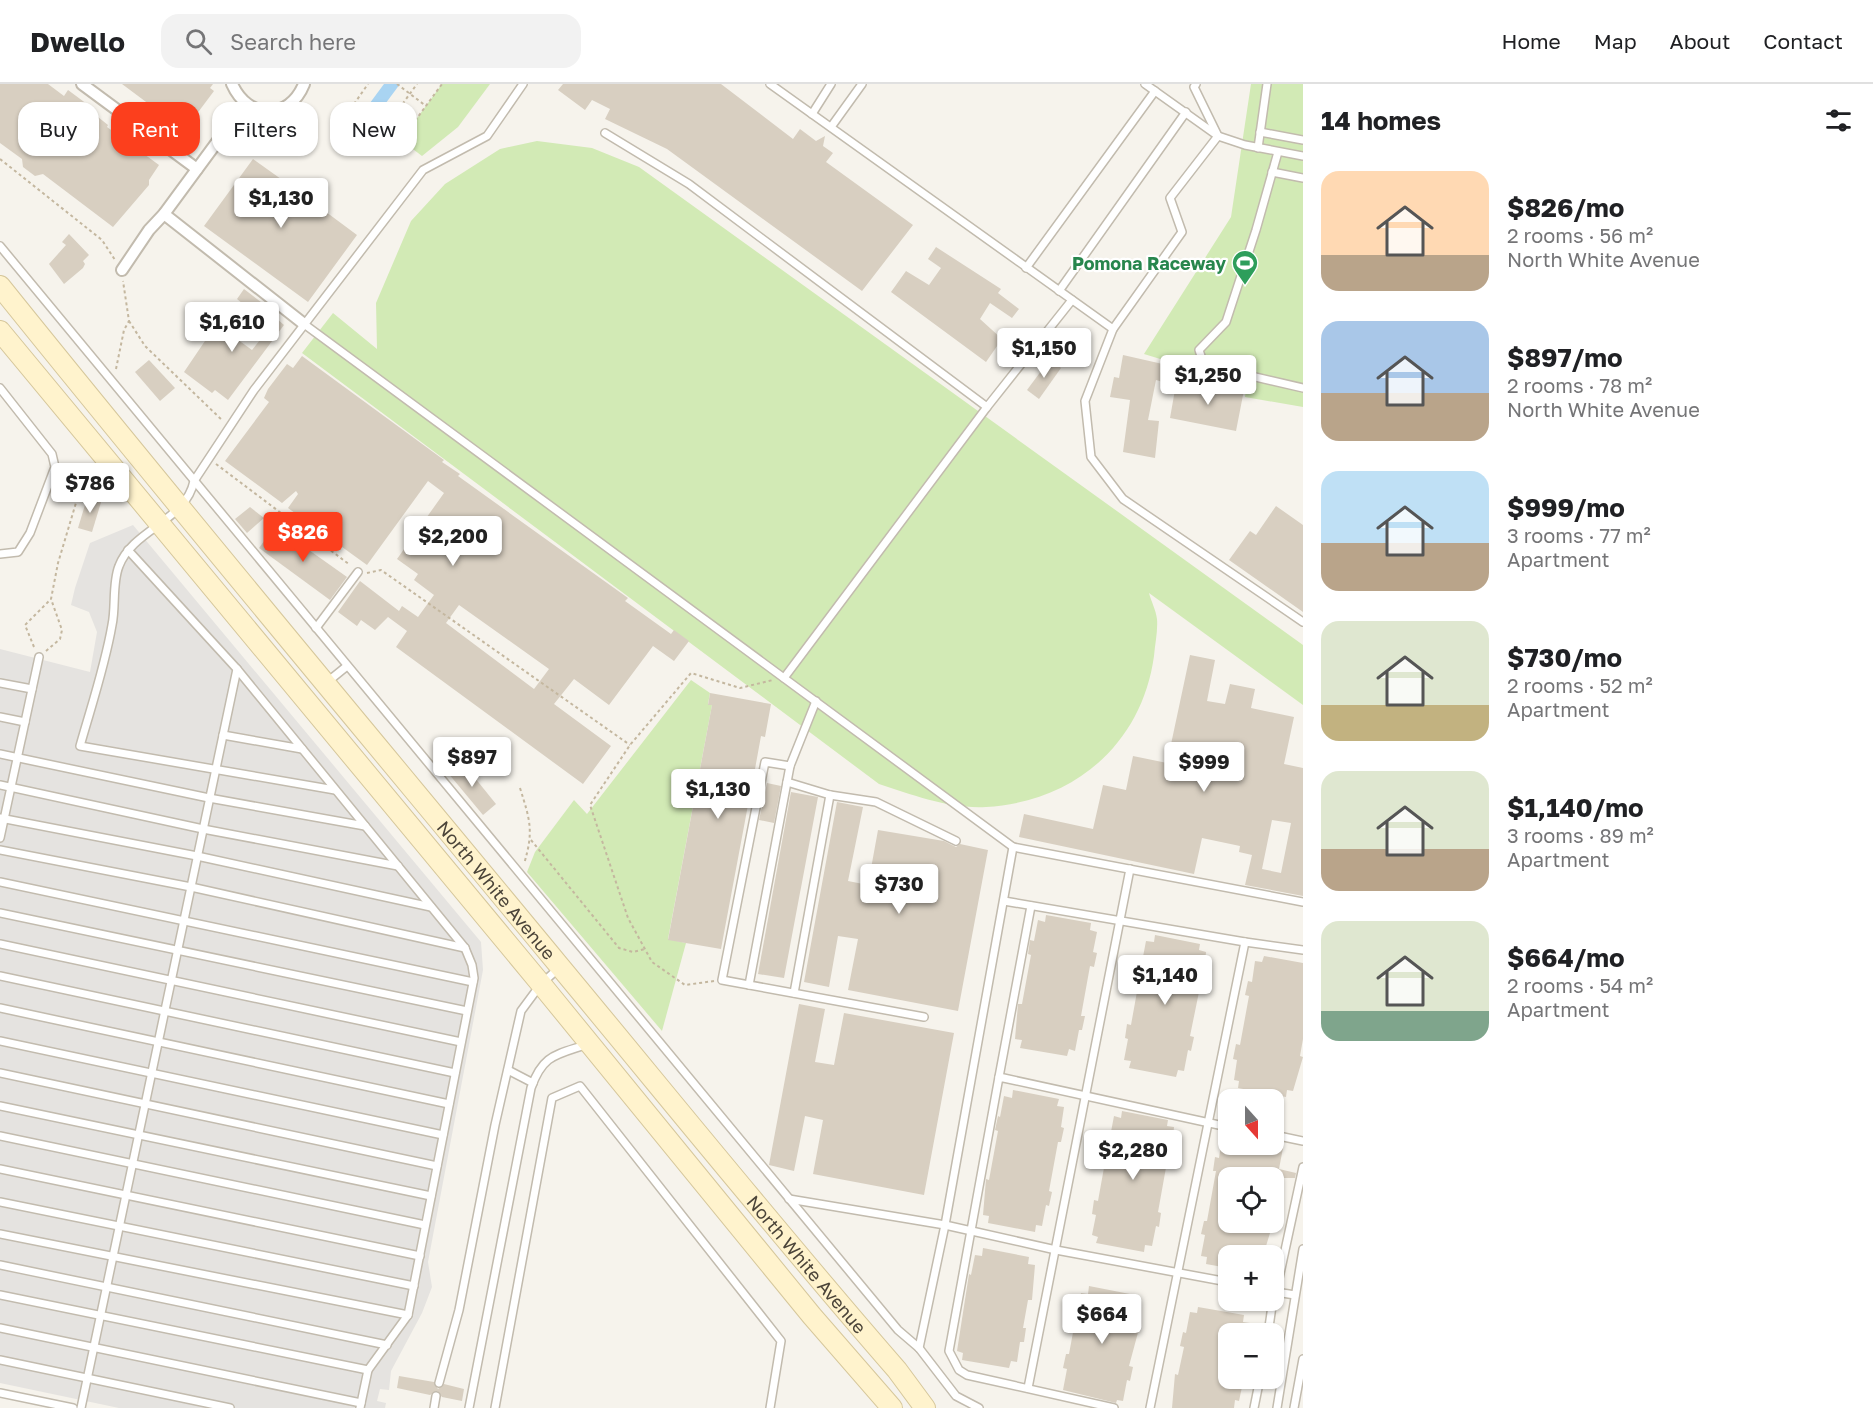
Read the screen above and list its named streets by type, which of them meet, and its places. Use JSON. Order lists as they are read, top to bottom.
{
  "streets": {
    "main road": ["North White Avenue"]
  },
  "places": {
    "sports": ["Pomona Raceway"]
  },
  "north": "bottom",
  "page": {
    "header": "Dwello",
    "search": "Search here",
    "nav": [
      "Home",
      "Map",
      "About",
      "Contact"
    ],
    "heading": "14 homes",
    "chip": [
      "Buy",
      "Rent",
      "Filters",
      "New"
    ],
    "list": [
      {
        "name": "$826/mo",
        "note": "2 rooms · 56 m² · North White Avenue"
      },
      {
        "name": "$897/mo",
        "note": "2 rooms · 78 m² · North White Avenue"
      },
      {
        "name": "$999/mo",
        "note": "3 rooms · 77 m² · Apartment"
      },
      {
        "name": "$730/mo",
        "note": "2 rooms · 52 m² · Apartment"
      },
      {
        "name": "$1,140/mo",
        "note": "3 rooms · 89 m² · Apartment"
      },
      {
        "name": "$664/mo",
        "note": "2 rooms · 54 m² · Apartment"
      }
    ],
    "price": [
      "$1,130",
      "$1,610",
      "$1,150",
      "$1,250",
      "$786",
      "$826",
      "$2,200",
      "$897",
      "$999",
      "$1,130",
      "$730",
      "$1,140",
      "$2,280",
      "$664"
    ],
    "map_buttons": ["+", "−"]
  }
}
